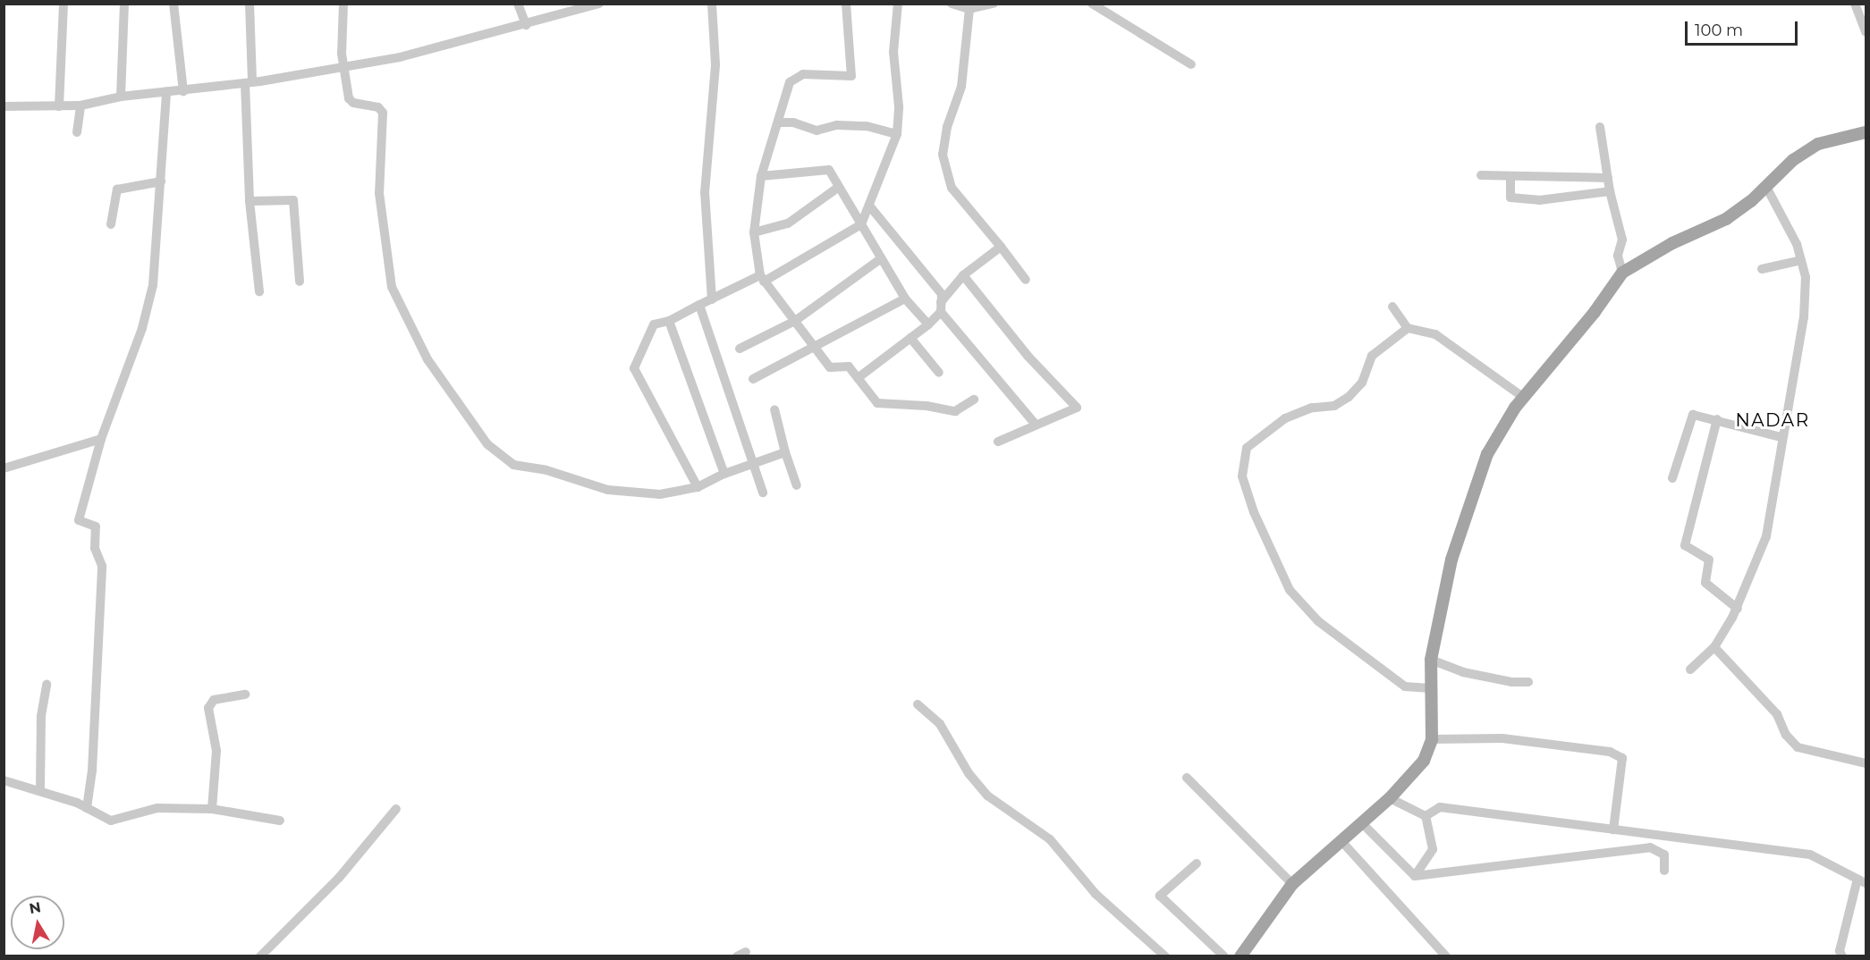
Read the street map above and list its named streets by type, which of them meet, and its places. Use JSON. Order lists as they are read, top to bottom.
{
  "districts": ["NADAR"],
  "scale_bar": "100 m",
  "north": "top"
}
